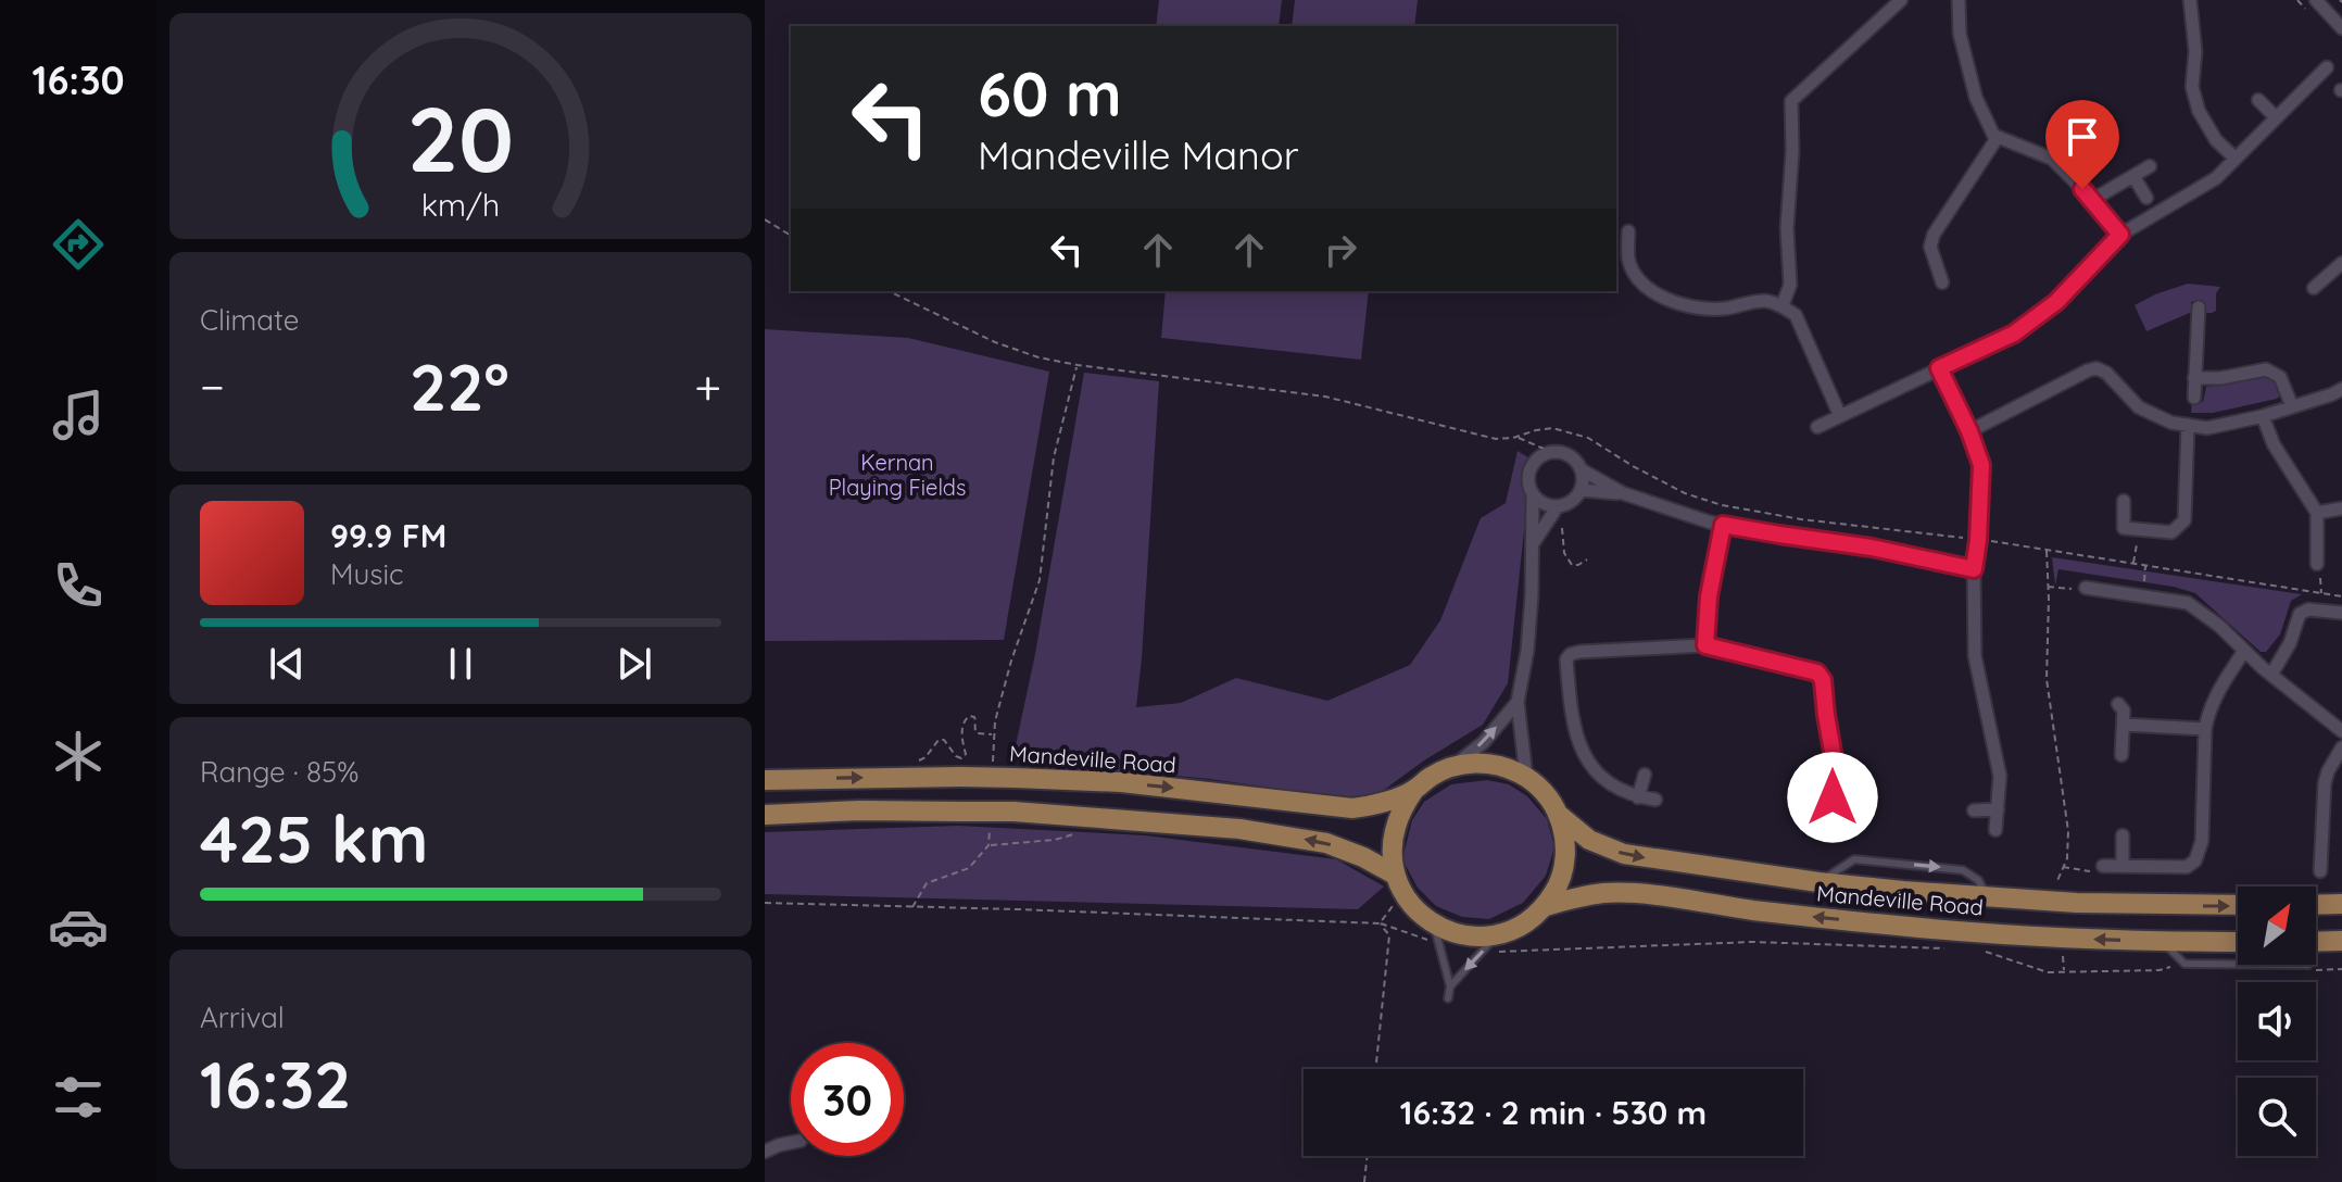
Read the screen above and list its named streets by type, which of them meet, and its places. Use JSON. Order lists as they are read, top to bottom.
{
  "streets": {
    "main road": ["Mandeville Road"]
  },
  "parks": ["Kernan Playing Fields"],
  "north": "top right",
  "page": {
    "tabs": "16:30",
    "turn": ["60 m", "Mandeville Manor"],
    "tile": [
      "Climate",
      ["Range · 85%", "425 km"],
      ["Arrival", "16:32"]
    ],
    "heat": ["−", "22°", "+"],
    "song": ["99.9 FM", "Music"],
    "limit": "30",
    "trip": "16:32 · 2 min · 530 m",
    "gauge": ["20", "km/h"]
  }
}
